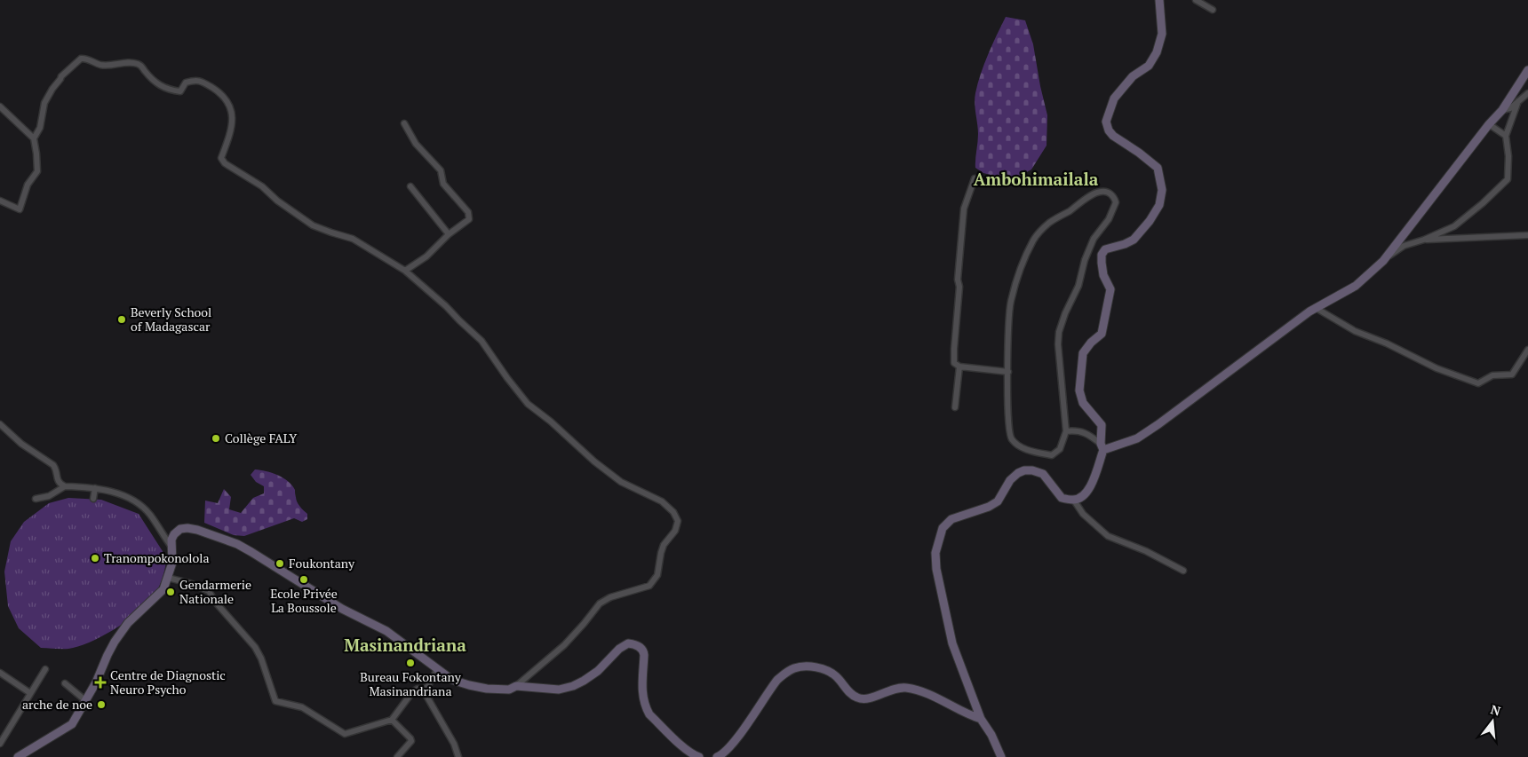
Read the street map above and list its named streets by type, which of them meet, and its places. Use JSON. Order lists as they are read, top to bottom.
{
  "districts": ["Ambohimailala", "Masinandriana"],
  "places": {
    "other": [
      "Beverly School of Madagascar",
      "Collège FALY",
      "Tranompokonolola",
      "Foukontany",
      "Ecole Privée La Boussole",
      "Gendarmerie Nationale",
      "Bureau Fokontany Masinandriana",
      "arche de noe"
    ],
    "health": ["Centre de Diagnostic Neuro Psycho"]
  },
  "north": "top"
}
